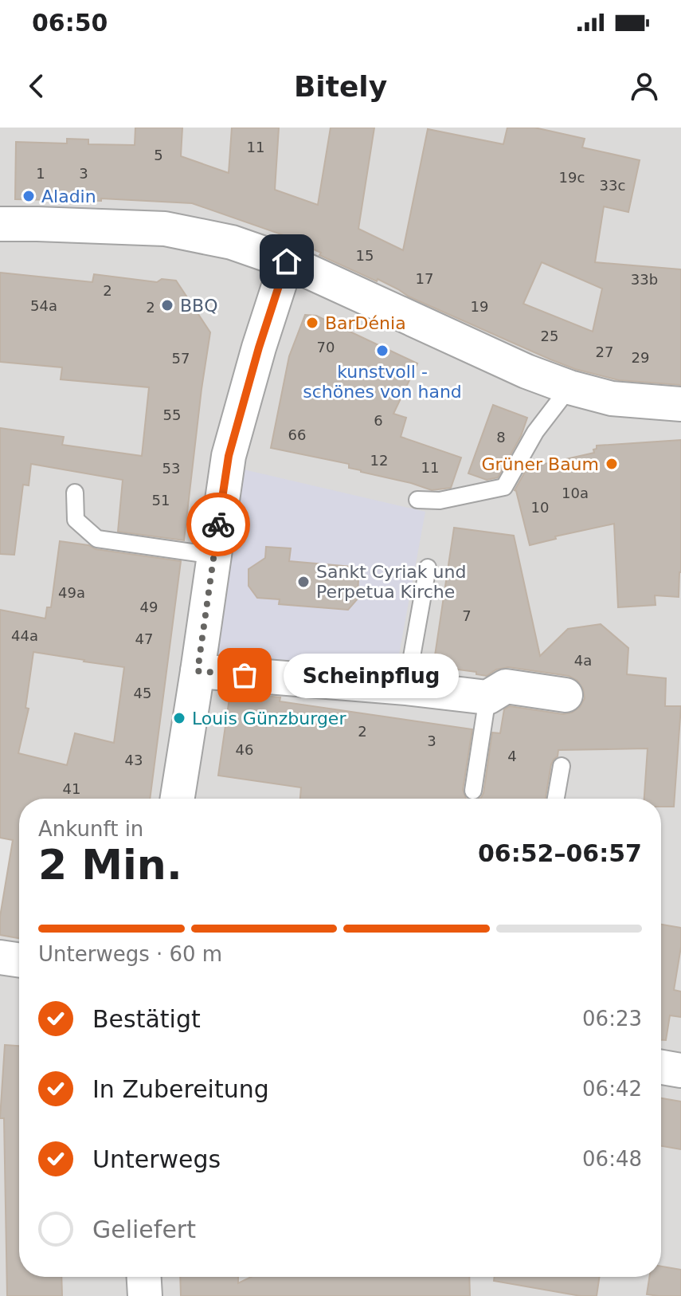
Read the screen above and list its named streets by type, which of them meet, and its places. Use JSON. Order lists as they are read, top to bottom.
{
  "places": [
    "Aladin",
    "BBQ",
    "BarDénia",
    "kunstvoll - schönes von hand",
    "Grüner Baum",
    "Sankt Cyriak und Perpetua Kirche",
    "Scheinpflug",
    "Louis Günzburger"
  ],
  "house_numbers": [
    "11",
    "5",
    "1",
    "3",
    "19c",
    "33c",
    "15",
    "17",
    "33b",
    "2",
    "54a",
    "19",
    "2",
    "25",
    "70",
    "27",
    "29",
    "57",
    "55",
    "6",
    "66",
    "8",
    "12",
    "11",
    "53",
    "10a",
    "51",
    "10",
    "49a",
    "49",
    "7",
    "44a",
    "47",
    "4a",
    "45",
    "2",
    "3",
    "46",
    "4",
    "43",
    "41"
  ],
  "page": {
    "status": "06:50",
    "header": "Bitely",
    "bubble": "Scheinpflug",
    "heading": ["2 Min.", "Ankunft in", "06:52–06:57"],
    "bar": "Unterwegs · 60 m",
    "list": [
      ["Bestätigt", "06:23"],
      ["In Zubereitung", "06:42"],
      ["Unterwegs", "06:48"],
      "Geliefert"
    ]
  }
}
